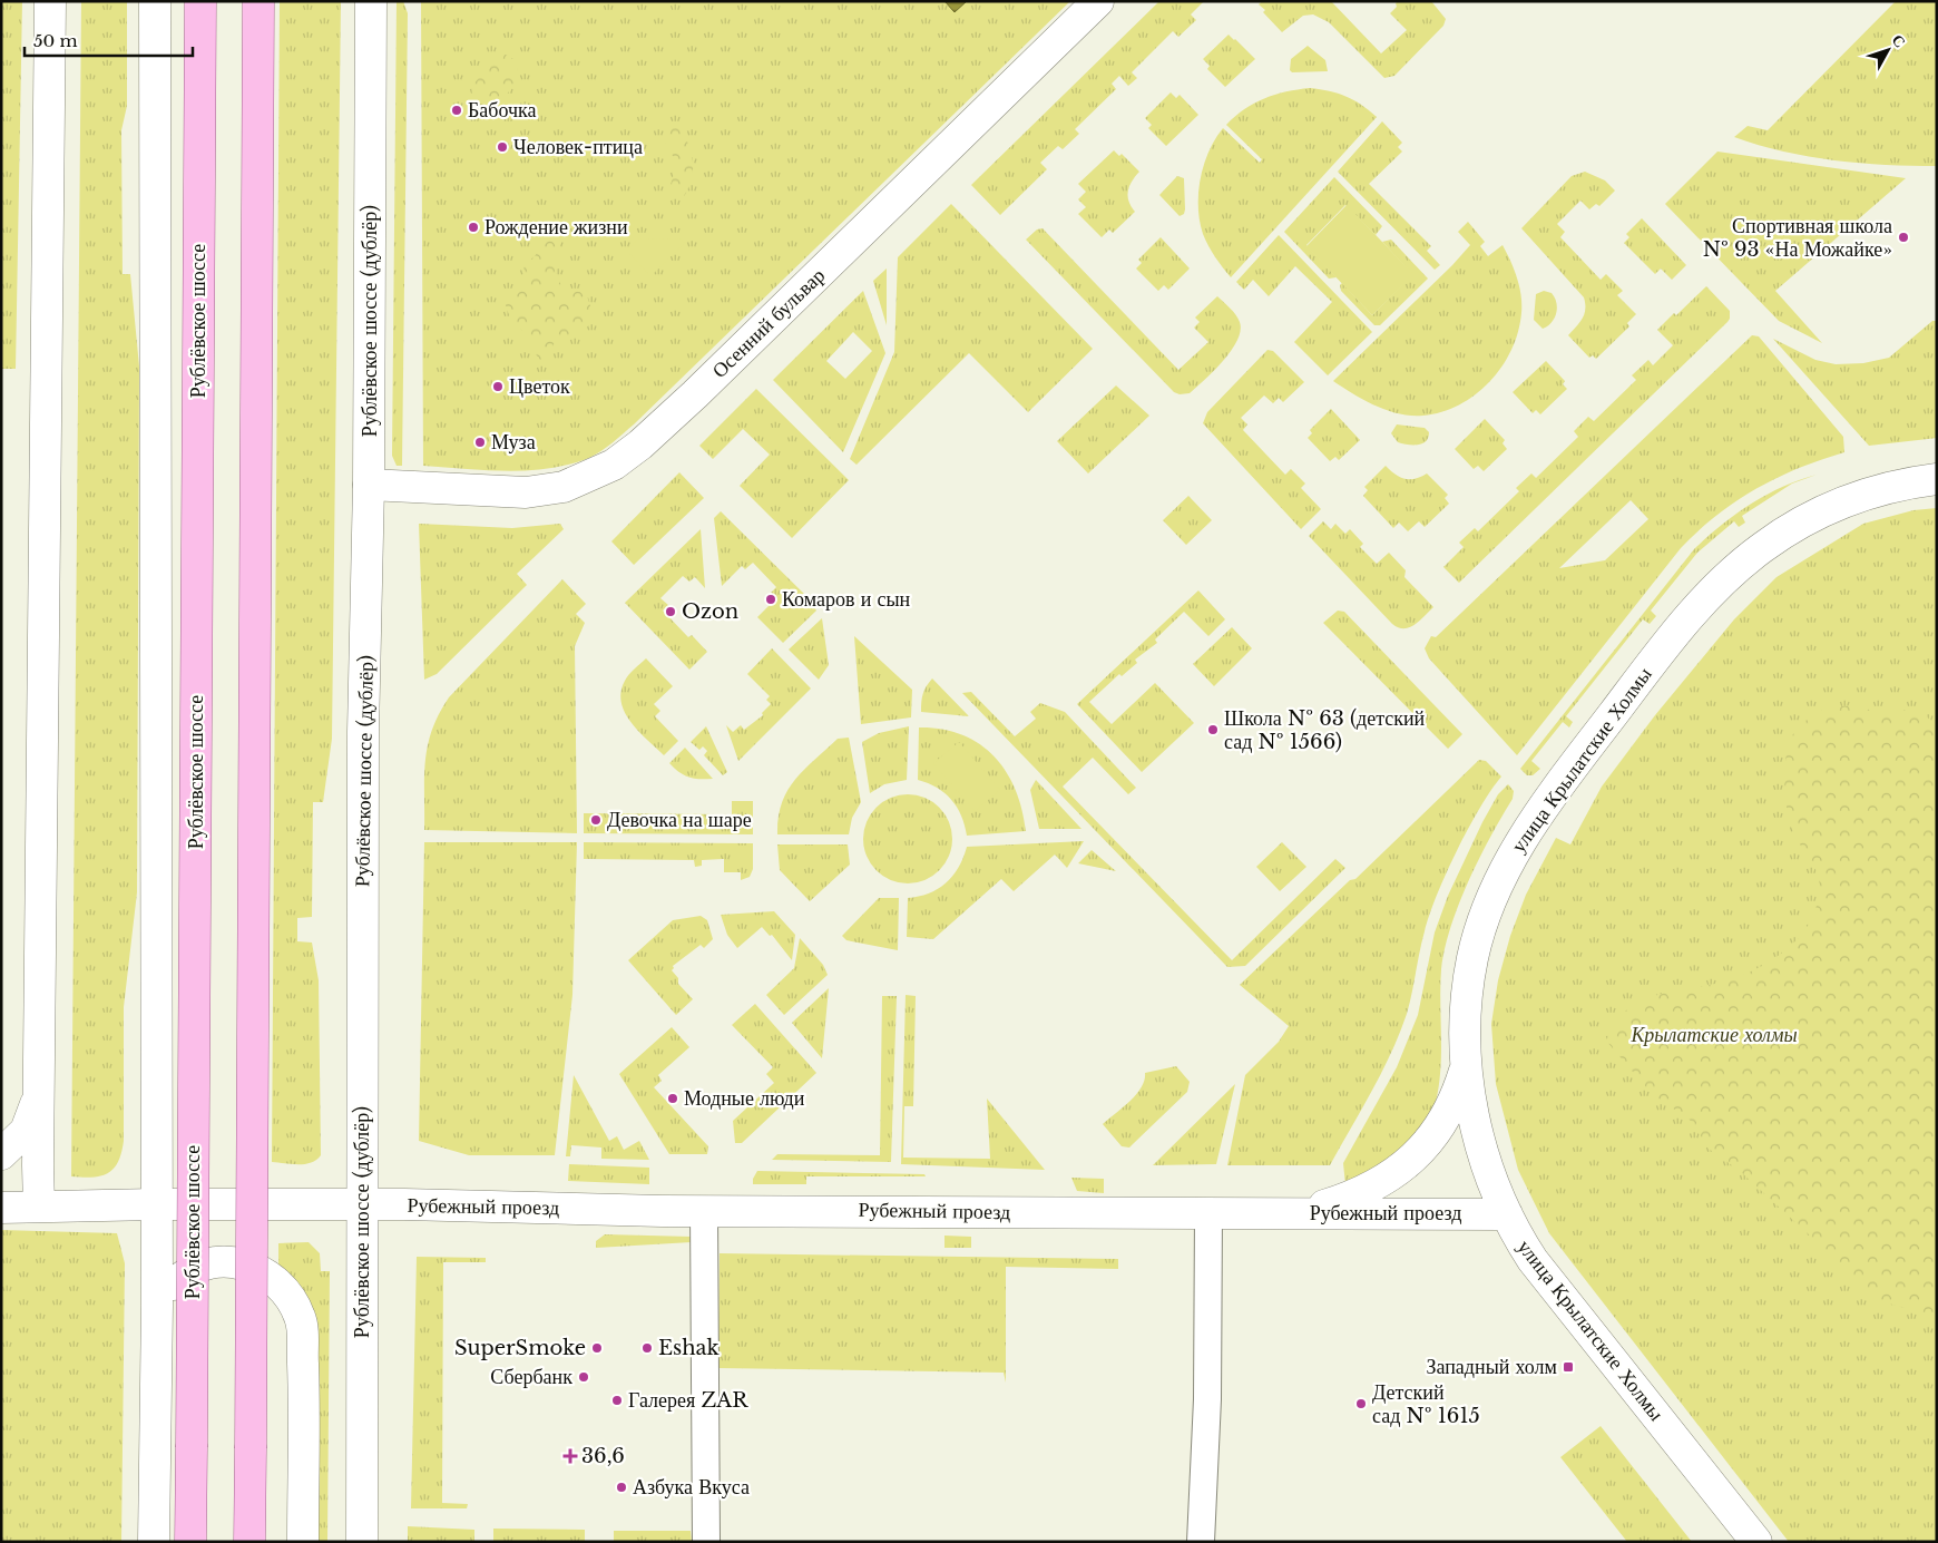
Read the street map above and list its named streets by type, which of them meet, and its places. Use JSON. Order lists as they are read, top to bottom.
{
  "streets": {
    "main road": ["Рублёвское шоссе"],
    "street": [
      "Рублёвское шоссе (дублёр)",
      "Осенний бульвар",
      "улица Крылатские Холмы",
      "Рубежный проезд"
    ]
  },
  "crossings": [
    ["Рублёвское шоссе (дублёр)", "Осенний бульвар"],
    ["Рублёвское шоссе (дублёр)", "Рубежный проезд"],
    ["улица Крылатские Холмы", "Рубежный проезд"]
  ],
  "parks": ["Крылатские холмы"],
  "places": {
    "other": [
      "Бабочка",
      "Человек-птица",
      "Рождение жизни",
      "Спортивная школа № 93 «На Можайке»",
      "Цветок",
      "Муза",
      "Комаров и сын",
      "Ozon",
      "Школа № 63 (детский сад № 1566)",
      "Девочка на шаре",
      "Модные люди",
      "SuperSmoke",
      "Eshak",
      "Сбербанк",
      "Галерея ZAR",
      "Детский сад № 1615",
      "Азбука Вкуса"
    ],
    "transit": ["Западный холм"],
    "health": ["36,6"]
  },
  "scale_bar": "50 m",
  "north": "top right"
}
